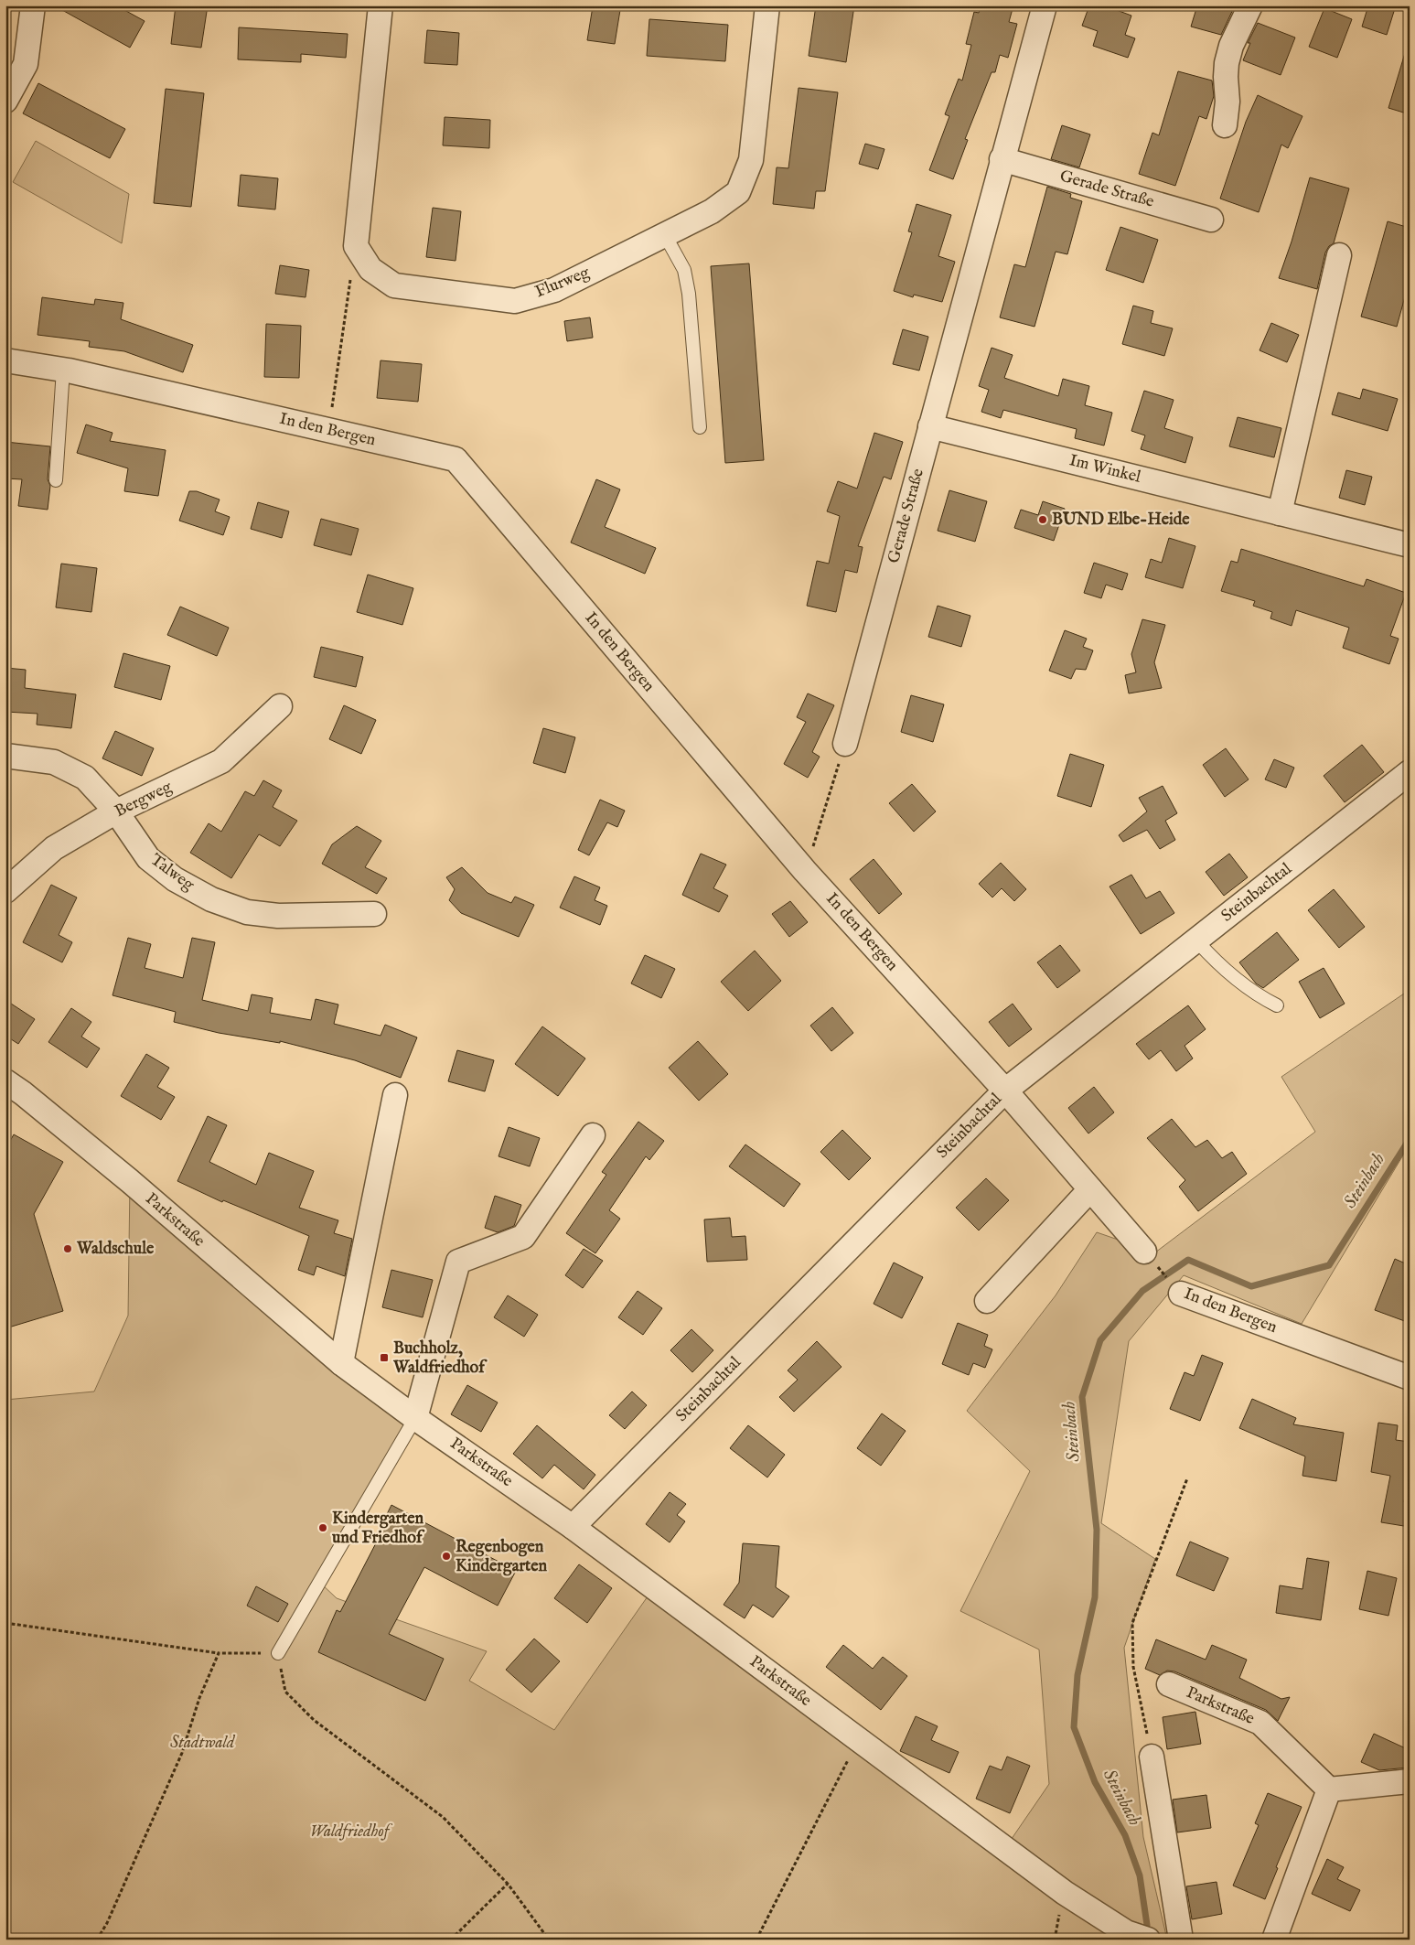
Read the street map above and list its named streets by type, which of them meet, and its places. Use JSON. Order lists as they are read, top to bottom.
{
  "streets": {
    "street": [
      "Gerade Straße",
      "Flurweg",
      "In den Bergen",
      "Im Winkel",
      "Bergweg",
      "Talweg",
      "Steinbachtal",
      "Parkstraße"
    ]
  },
  "crossings": [
    ["Gerade Straße", "Im Winkel"],
    ["In den Bergen", "Steinbachtal"],
    ["Bergweg", "Talweg"],
    ["Steinbachtal", "Parkstraße"]
  ],
  "water": ["Steinbach"],
  "parks": ["Stadtwald", "Waldfriedhof"],
  "places": {
    "other": [
      "BUND Elbe-Heide",
      "Waldschule",
      "Kindergarten und Friedhof",
      "Regenbogen Kindergarten"
    ],
    "transit": ["Buchholz, Waldfriedhof"]
  }
}
